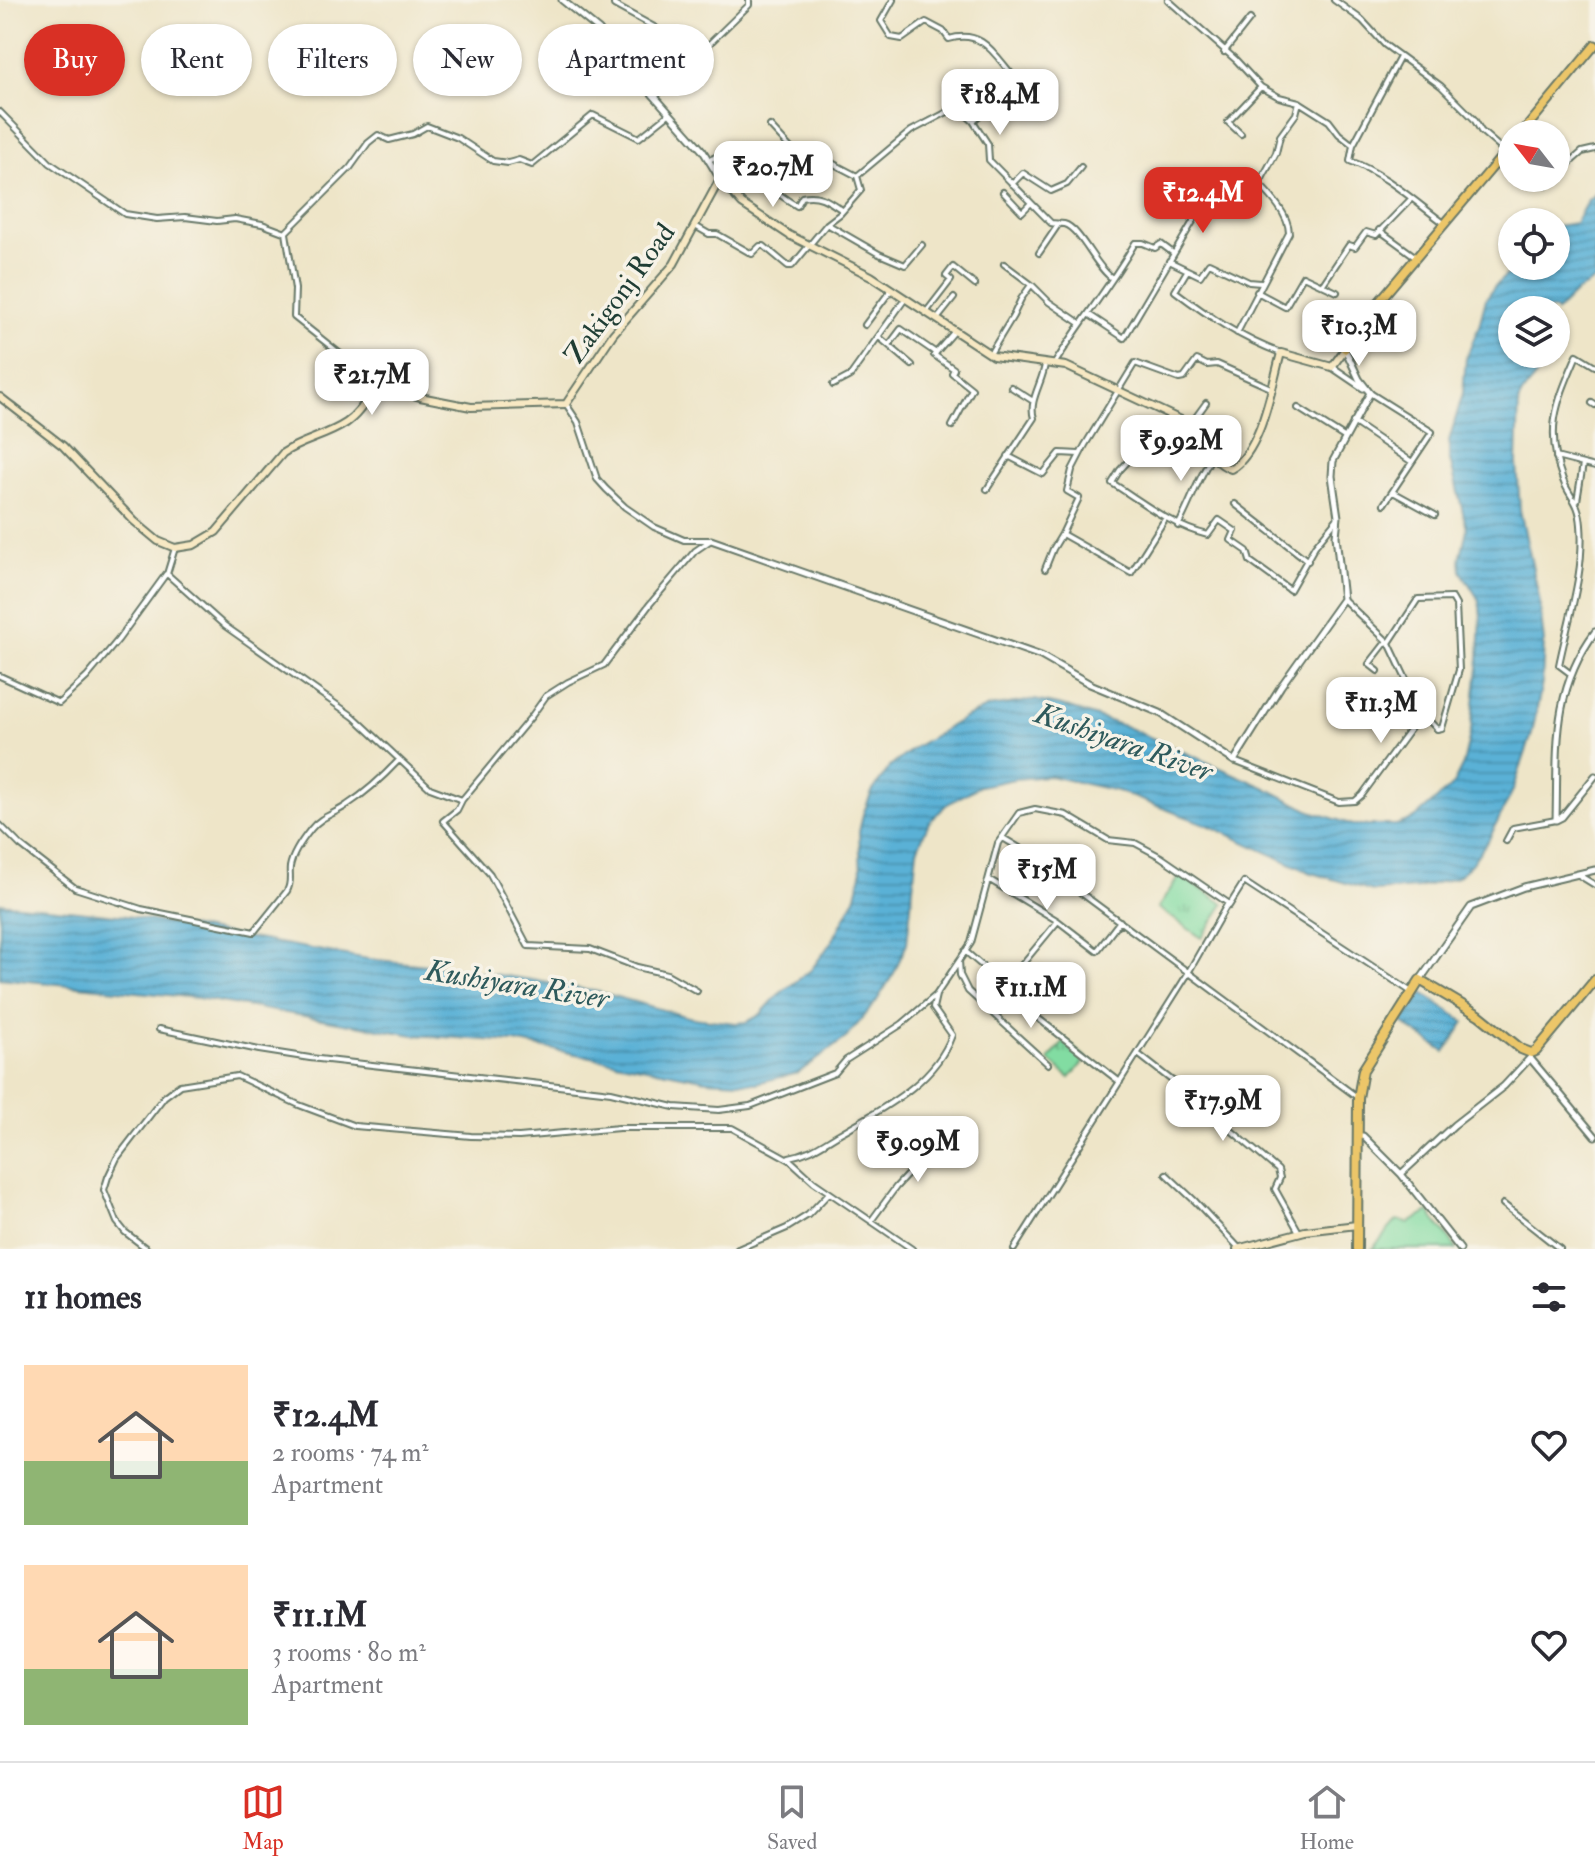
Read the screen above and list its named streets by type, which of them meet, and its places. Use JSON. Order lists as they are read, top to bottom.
{
  "streets": {
    "main road": ["Zakigonj Road"]
  },
  "water": ["Kushiyara River"],
  "north": "top left",
  "page": {
    "chip": [
      "Buy",
      "Rent",
      "Filters",
      "New",
      "Apartment"
    ],
    "price": [
      "₹18.4M",
      "₹20.7M",
      "₹12.4M",
      "₹10.3M",
      "₹21.7M",
      "₹9.92M",
      "₹11.3M",
      "₹15M",
      "₹11.1M",
      "₹17.9M",
      "₹9.09M"
    ],
    "heading": "11 homes",
    "list": [
      {
        "name": "₹12.4M",
        "note": "2 rooms · 74 m² · Apartment"
      },
      {
        "name": "₹11.1M",
        "note": "3 rooms · 80 m² · Apartment"
      }
    ],
    "tabs": ["Map", "Saved", "Home"]
  }
}
